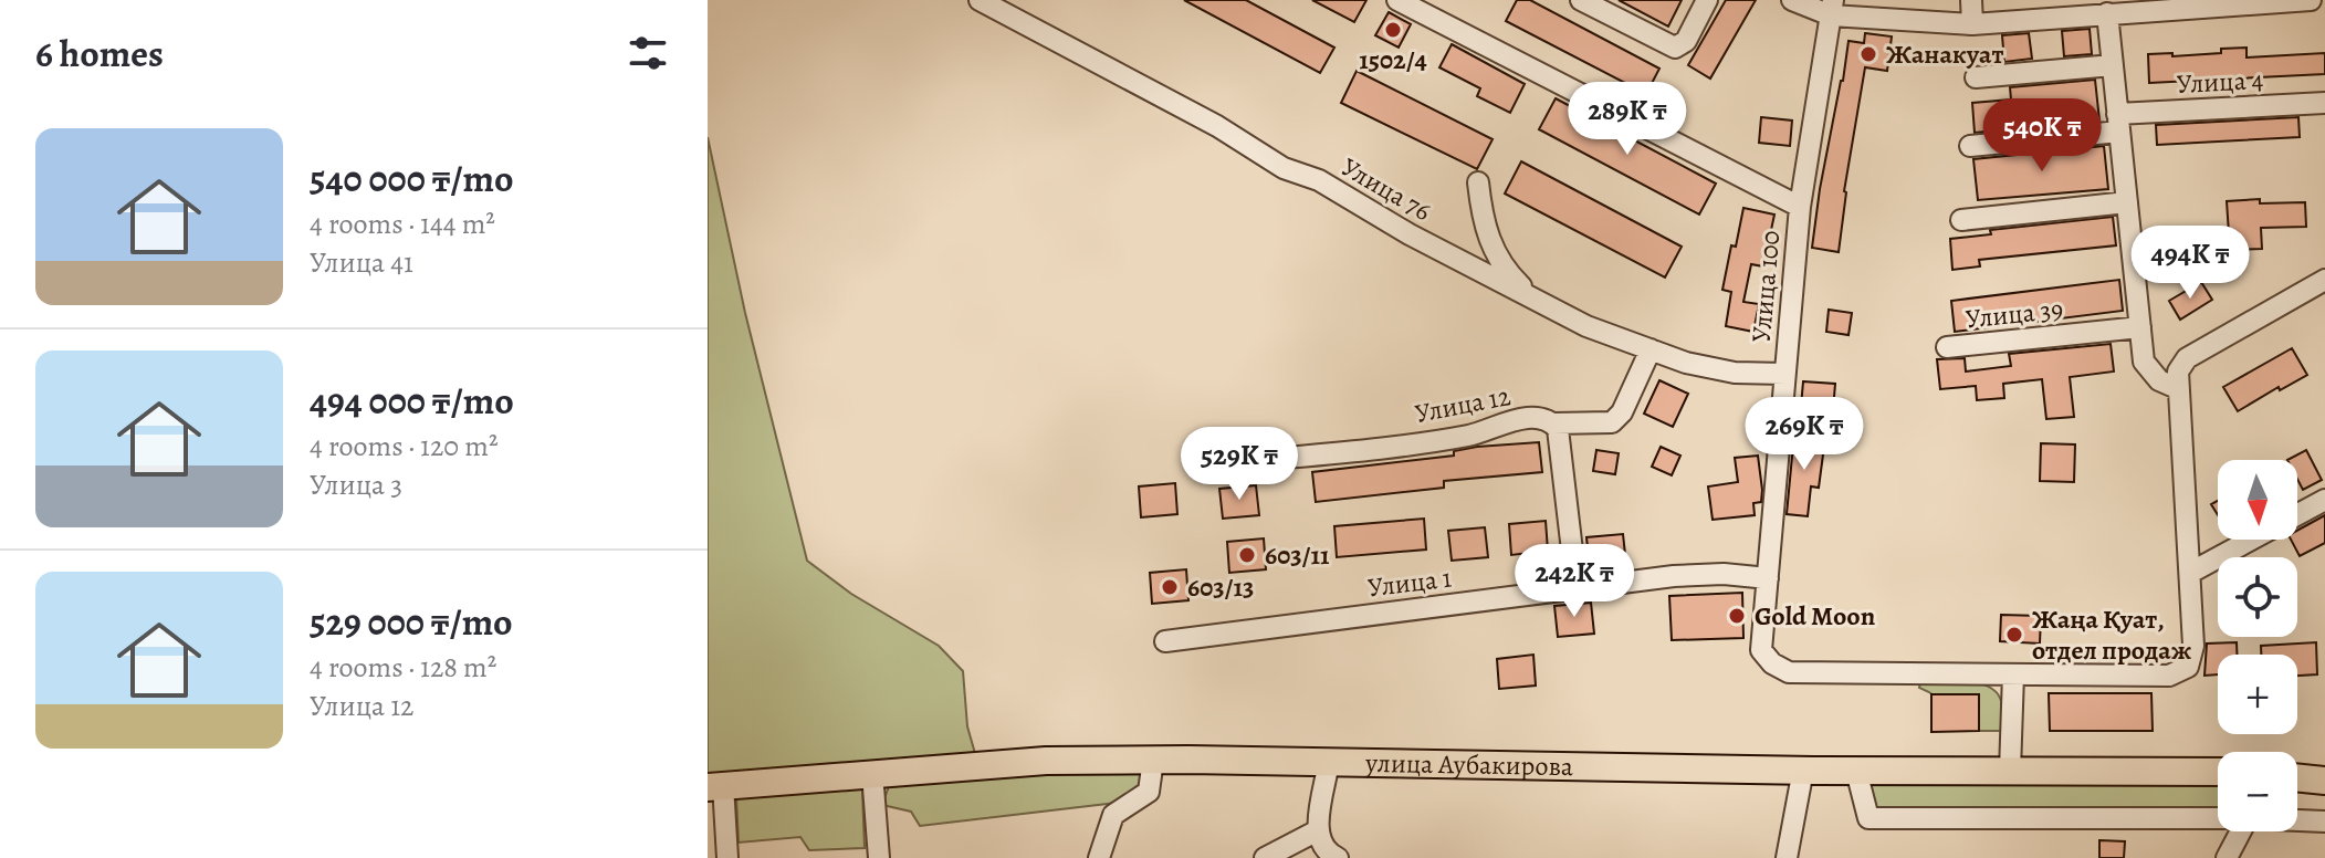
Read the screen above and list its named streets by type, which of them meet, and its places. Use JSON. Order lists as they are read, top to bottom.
{
  "streets": {
    "main road": ["улица Аубакирова"],
    "street": [
      "Улица 4",
      "Улица 76",
      "Улица 100",
      "Улица 39",
      "Улица 12",
      "Улица 1"
    ]
  },
  "crossings": [
    ["Улица 76", "Улица 100"],
    ["Улица 76", "Улица 12"],
    ["Улица 100", "Улица 1"]
  ],
  "places": [
    "1502/4",
    "Жанакуат",
    "603/11",
    "603/13",
    "Gold Moon",
    "Жаңа Қуат, отдел продаж"
  ],
  "north": "bottom",
  "page": {
    "heading": "6 homes",
    "price": [
      "289K ₸",
      "540K ₸",
      "494K ₸",
      "269K ₸",
      "529K ₸",
      "242K ₸"
    ],
    "list": [
      {
        "name": "540 000 ₸/mo",
        "note": "4 rooms · 144 m² · Улица 41"
      },
      {
        "name": "494 000 ₸/mo",
        "note": "4 rooms · 120 m² · Улица 3"
      },
      {
        "name": "529 000 ₸/mo",
        "note": "4 rooms · 128 m² · Улица 12"
      }
    ],
    "map_buttons": ["+", "−"]
  }
}
